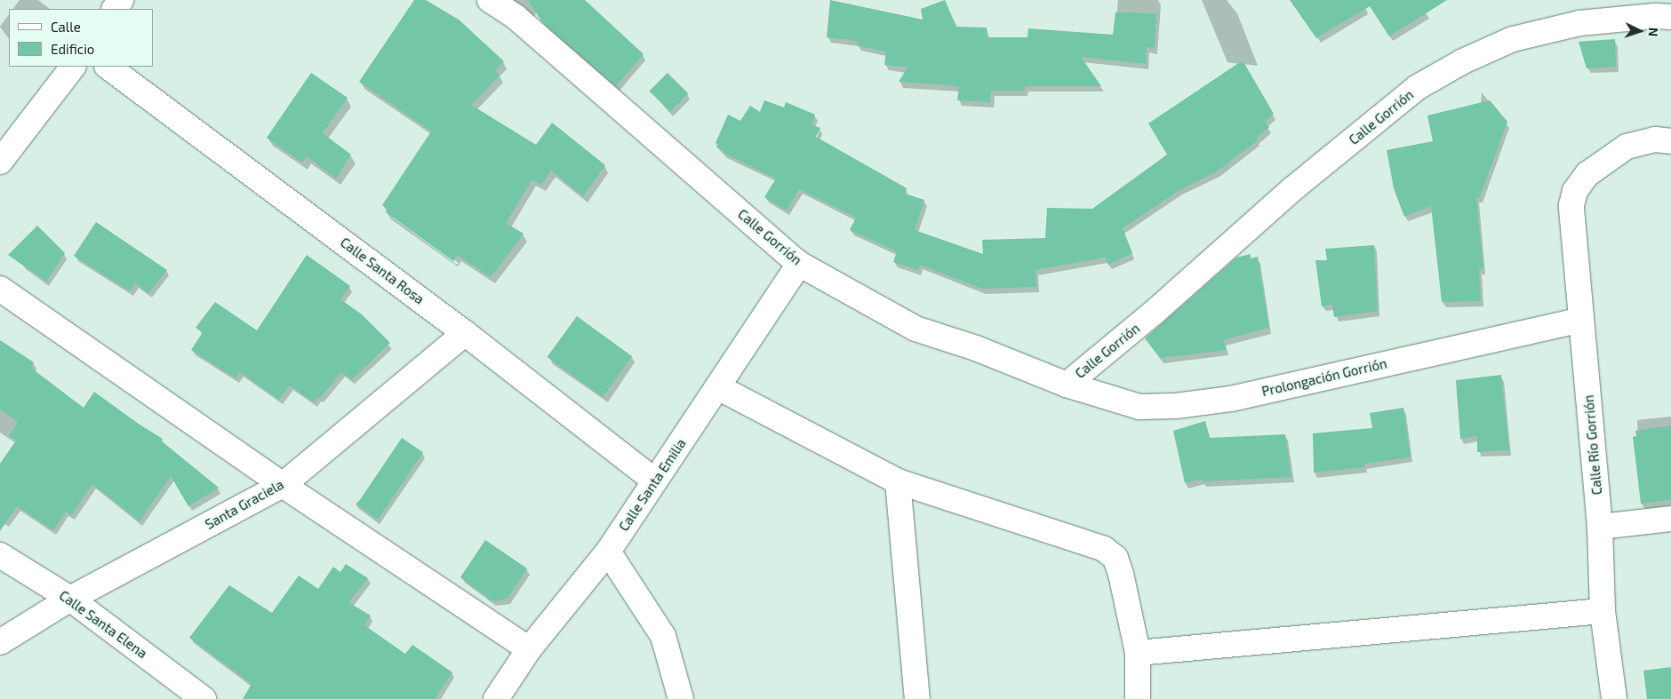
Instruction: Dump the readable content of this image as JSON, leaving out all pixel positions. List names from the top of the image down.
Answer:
{
  "streets": {
    "street": [
      "Calle Gorrión",
      "Calle Santa Rosa",
      "Prolongación Gorrión",
      "Calle Río Gorrión",
      "Calle Santa Emilia",
      "Santa Graciela",
      "Calle Santa Elena"
    ]
  },
  "crossings": [
    ["Calle Gorrión", "Prolongación Gorrión"],
    ["Calle Gorrión", "Calle Santa Emilia"],
    ["Calle Santa Rosa", "Calle Santa Emilia"],
    ["Calle Santa Rosa", "Santa Graciela"],
    ["Prolongación Gorrión", "Calle Río Gorrión"],
    ["Santa Graciela", "Calle Santa Elena"]
  ],
  "legend": ["Calle", "Edificio"],
  "north": "right"
}
